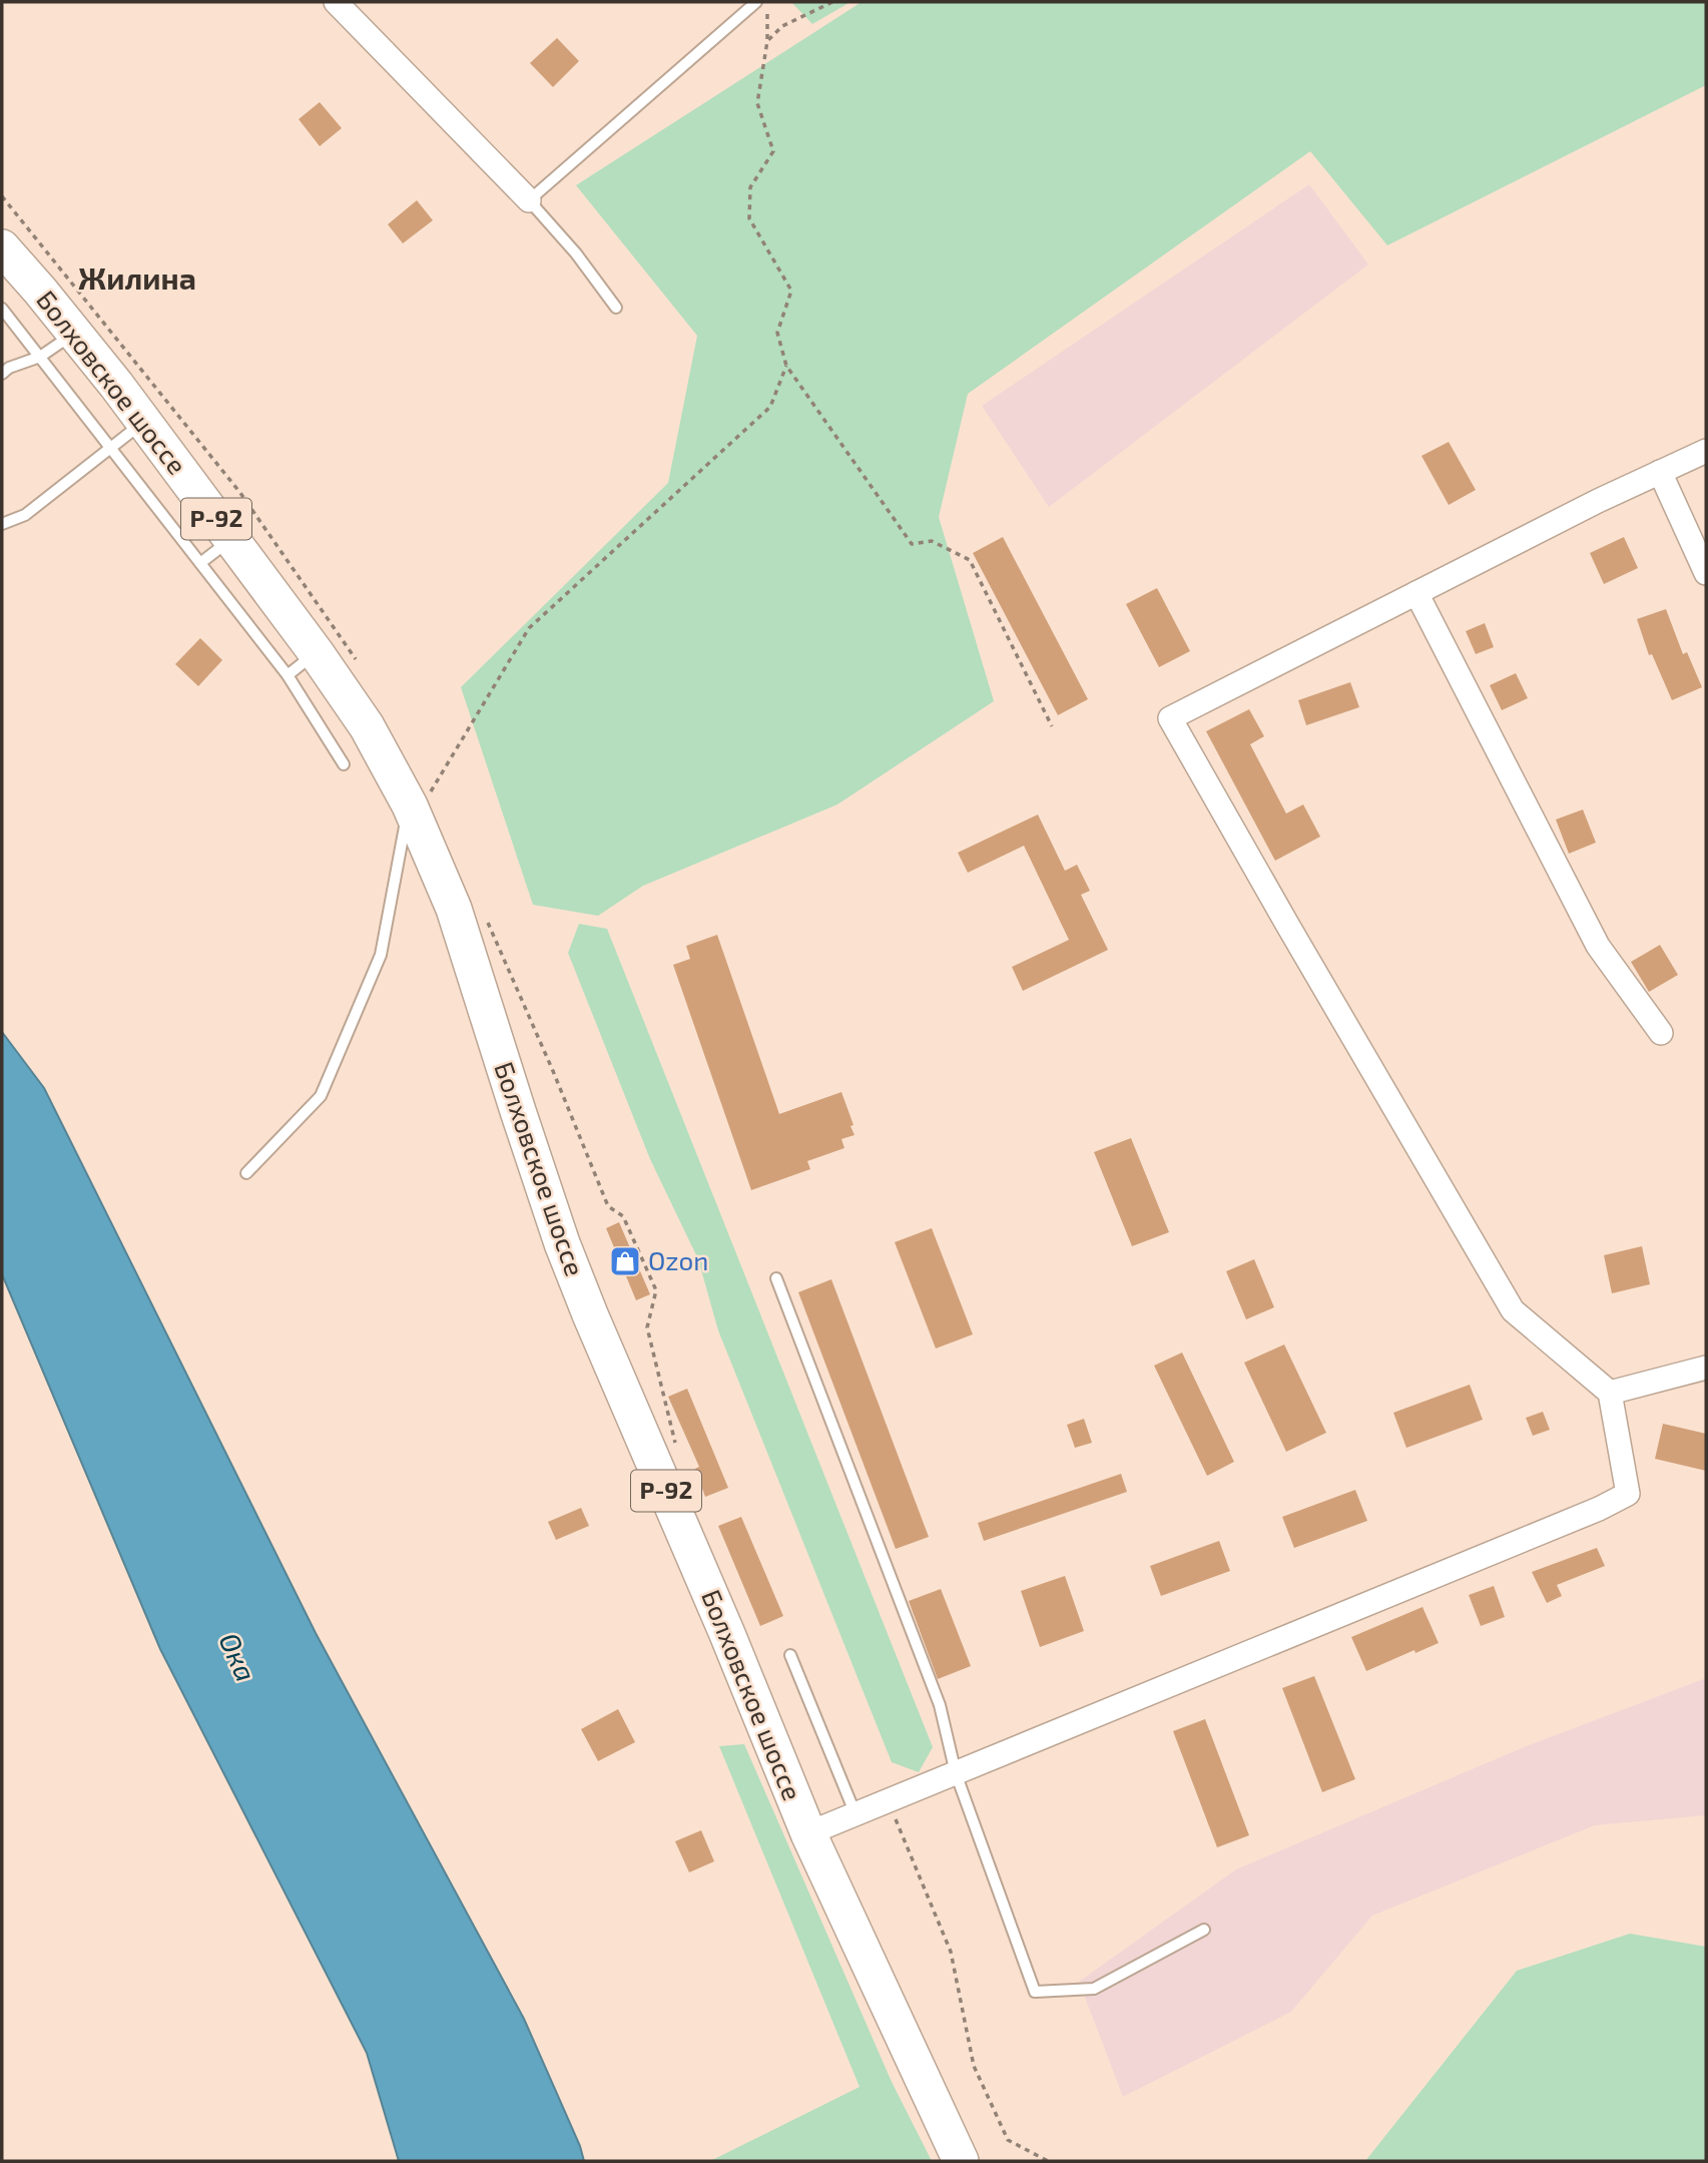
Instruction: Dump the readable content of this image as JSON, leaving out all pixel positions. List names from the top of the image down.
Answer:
{
  "streets": {
    "main road": ["Болховское шоссе", "Р-92"]
  },
  "districts": ["Жилина"],
  "water": ["Ока"],
  "places": {
    "shop": ["Ozon"]
  }
}
